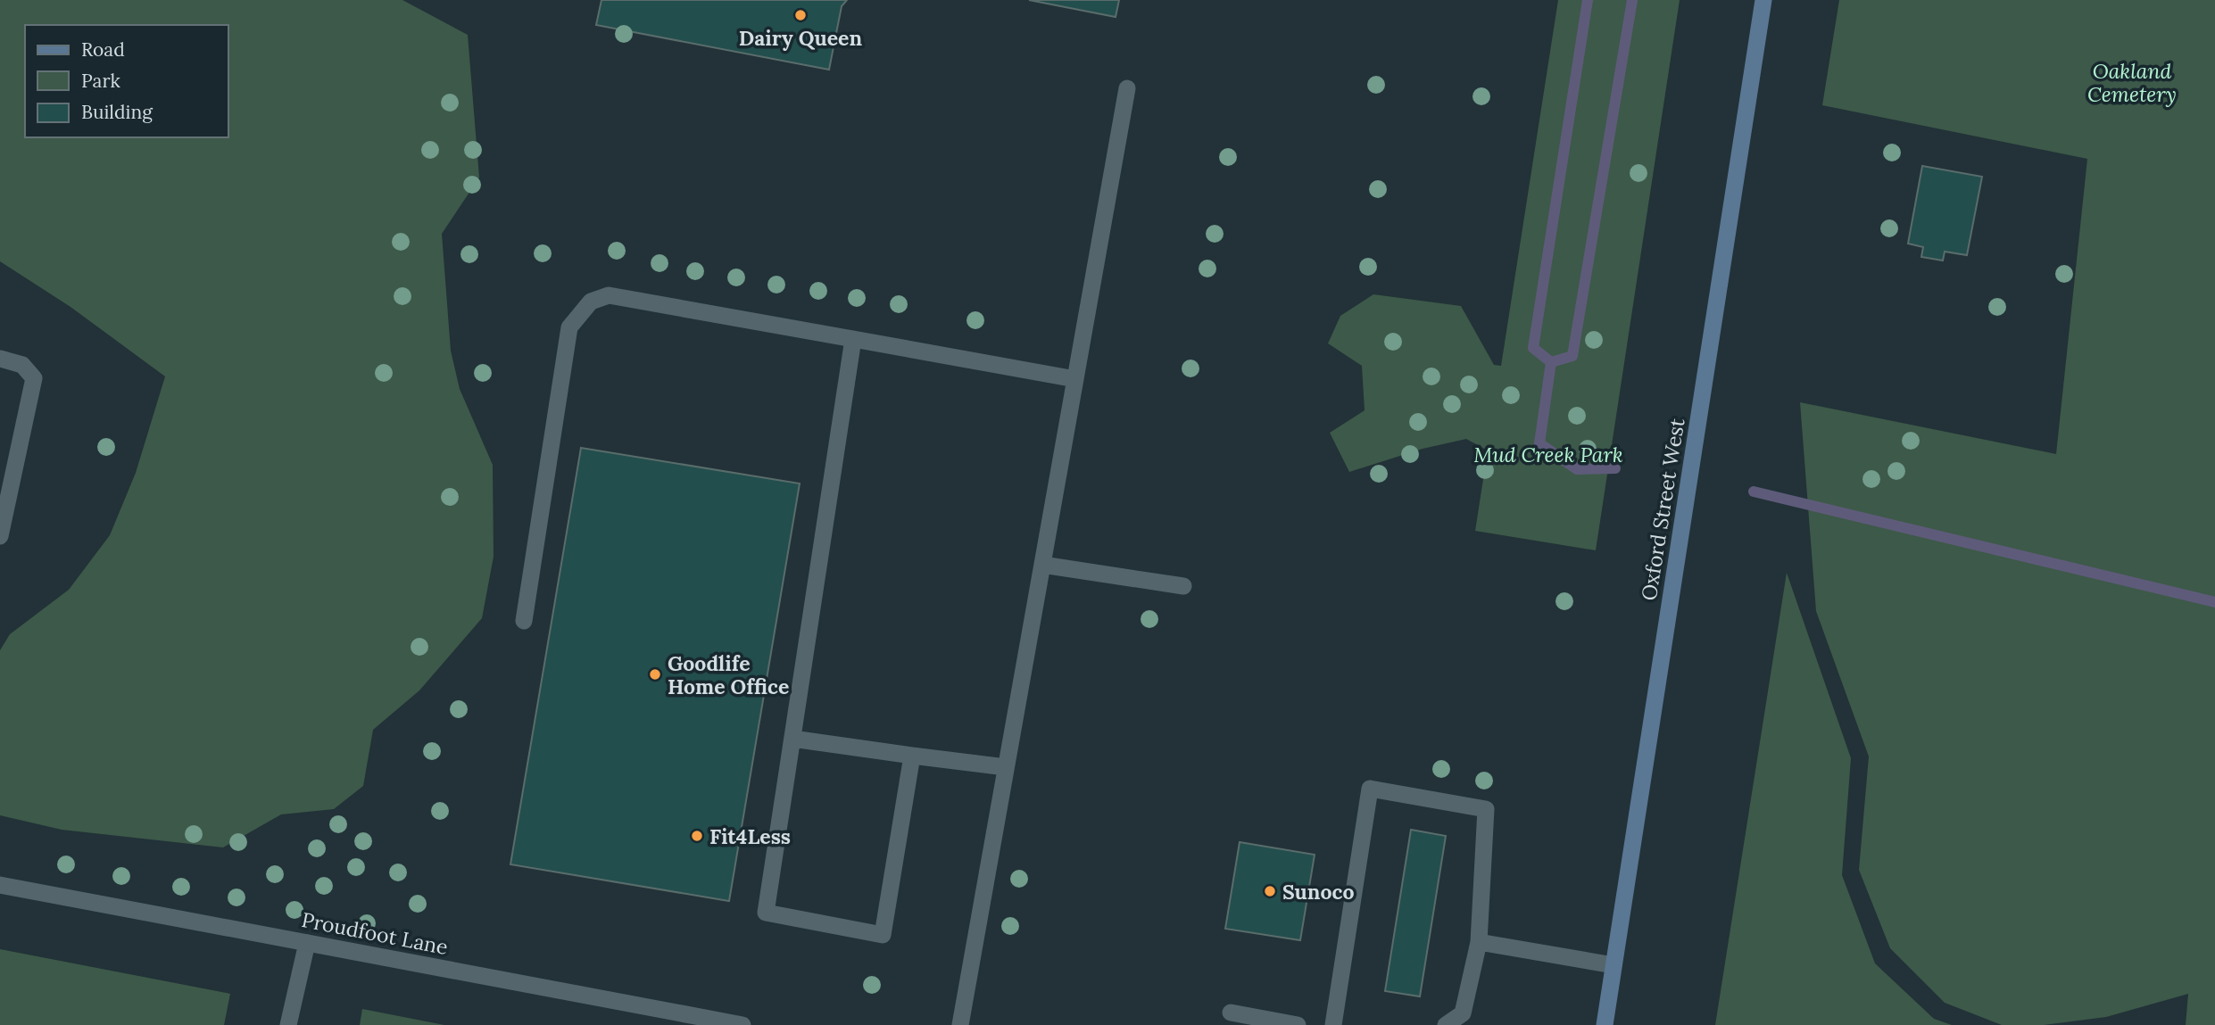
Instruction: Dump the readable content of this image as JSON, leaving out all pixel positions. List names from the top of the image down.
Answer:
{
  "streets": {
    "main road": ["Oxford Street West"],
    "street": ["Proudfoot Lane"]
  },
  "parks": ["Oakland Cemetery", "Mud Creek Park"],
  "places": [
    "Dairy Queen",
    "Goodlife Home Office",
    "Fit4Less",
    "Sunoco"
  ],
  "legend": ["Road", "Park", "Building"]
}
